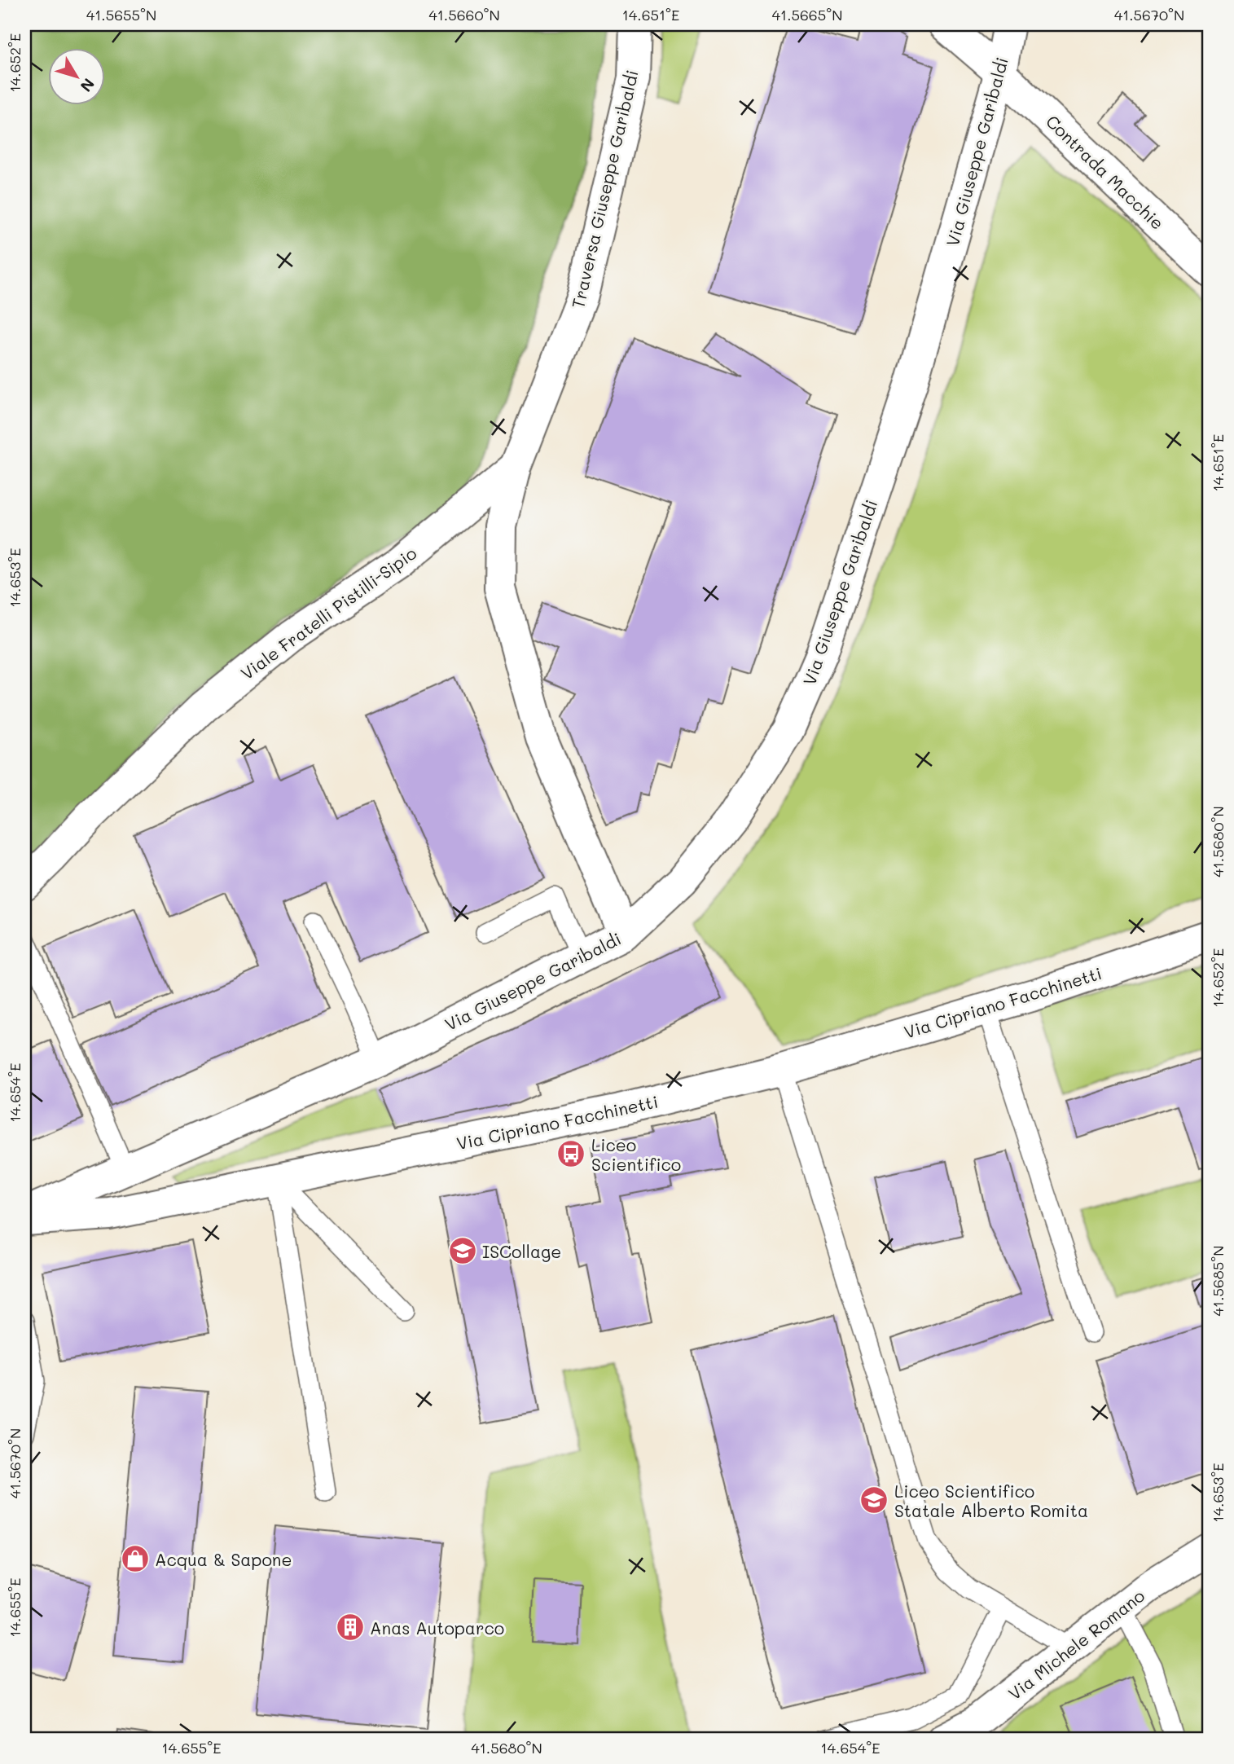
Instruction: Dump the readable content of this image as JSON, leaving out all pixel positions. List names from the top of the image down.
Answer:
{
  "streets": {
    "street": [
      "Via Giuseppe Garibaldi",
      "Contrada Macchie",
      "Traversa Giuseppe Garibaldi",
      "Viale Fratelli Pistilli-Sipio",
      "Via Cipriano Facchinetti",
      "Via Michele Romano"
    ]
  },
  "crossings": [
    ["Via Giuseppe Garibaldi", "Contrada Macchie"],
    ["Via Giuseppe Garibaldi", "Traversa Giuseppe Garibaldi"],
    ["Traversa Giuseppe Garibaldi", "Viale Fratelli Pistilli-Sipio"]
  ],
  "places": {
    "bus stop": ["Liceo Scientifico"],
    "school or university": ["ISCollage", "Liceo Scientifico Statale Alberto Romita"],
    "shop": ["Acqua & Sapone"],
    "building": ["Anas Autoparco"]
  },
  "north": "bottom right",
  "coordinates": [
    "41.5655°N",
    "41.5660°N",
    "14.651°E",
    "41.5665°N",
    "41.5670°N",
    "14.652°E",
    "14.653°E",
    "41.5680°N",
    "14.654°E",
    "41.5685°N",
    "14.655°E"
  ]
}
